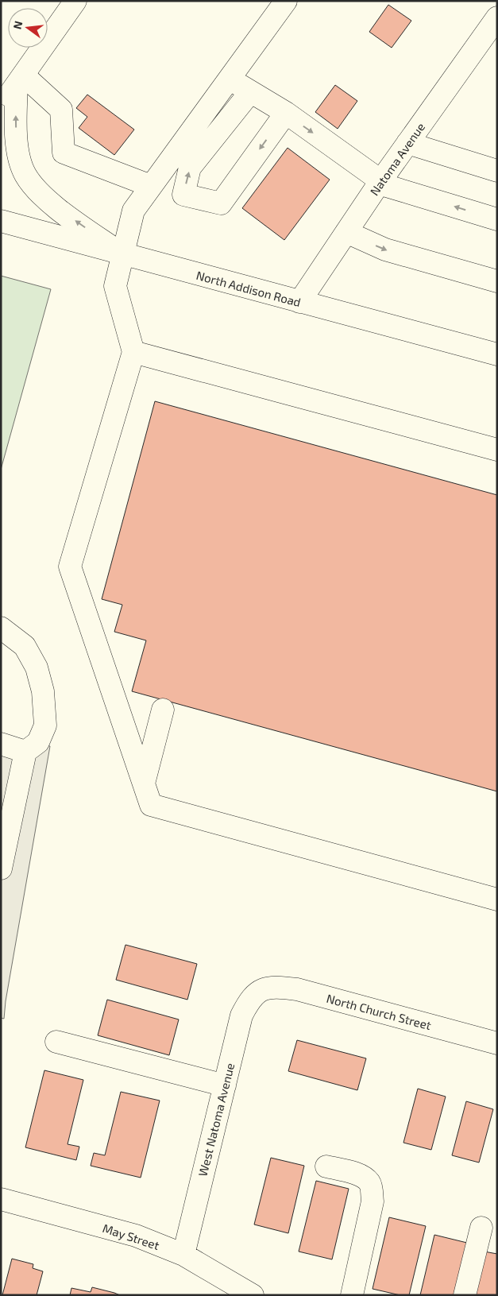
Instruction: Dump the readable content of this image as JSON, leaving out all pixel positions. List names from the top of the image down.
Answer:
{
  "streets": {
    "street": [
      "Natoma Avenue",
      "North Addison Road",
      "North Church Street",
      "West Natoma Avenue",
      "May Street"
    ]
  },
  "crossings": [
    ["Natoma Avenue", "North Addison Road"],
    ["North Church Street", "West Natoma Avenue"],
    ["West Natoma Avenue", "May Street"]
  ],
  "north": "left"
}
